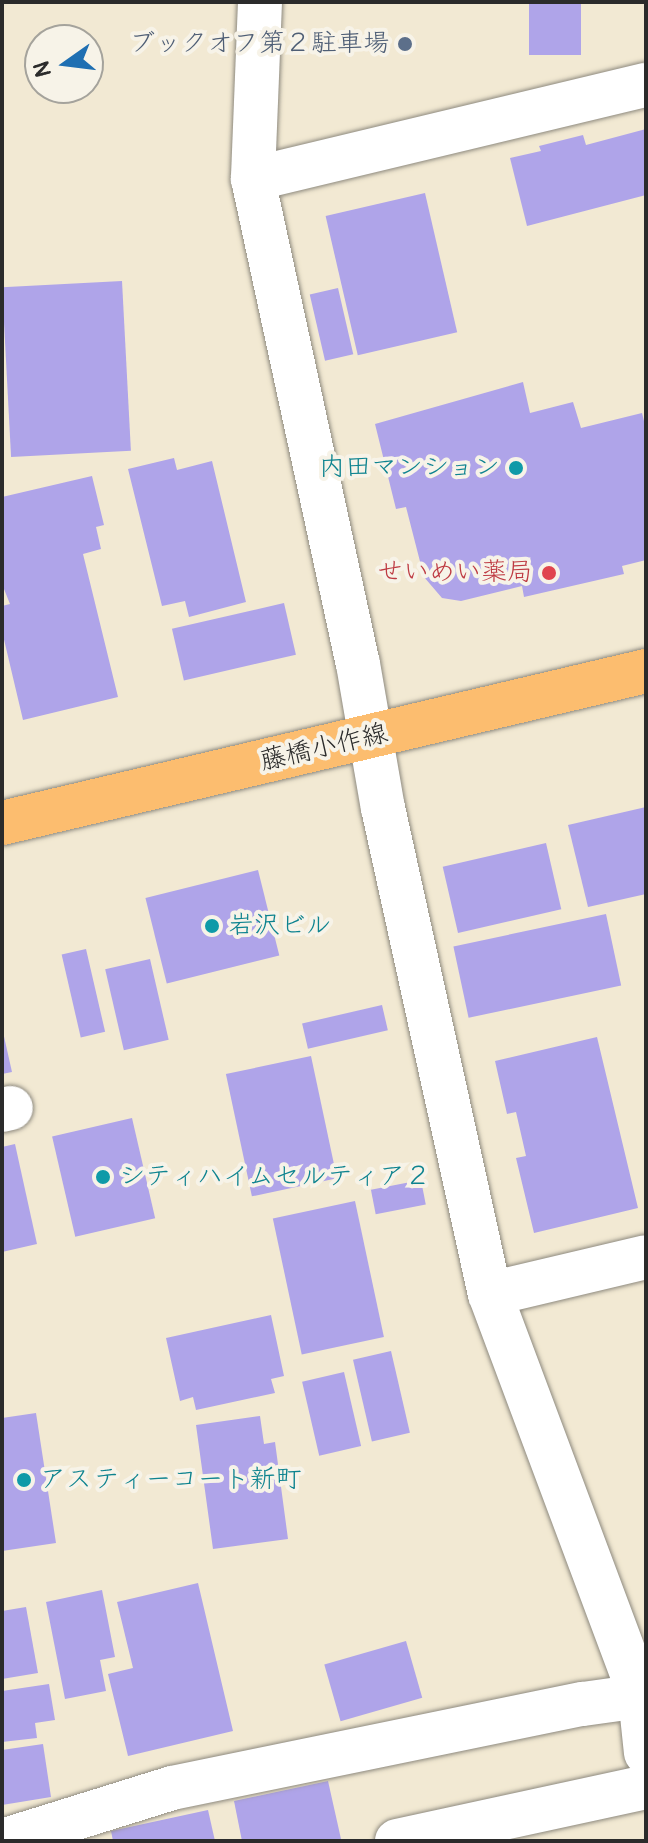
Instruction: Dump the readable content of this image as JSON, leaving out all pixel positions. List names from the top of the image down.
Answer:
{
  "streets": {
    "main road": ["藤橋小作線"]
  },
  "places": [
    "ブックオフ第２駐車場",
    "内田マンション",
    "せいめい薬局",
    "岩沢ビル",
    "シティハイムセルティア２",
    "アスティーコート新町"
  ],
  "north": "left"
}
